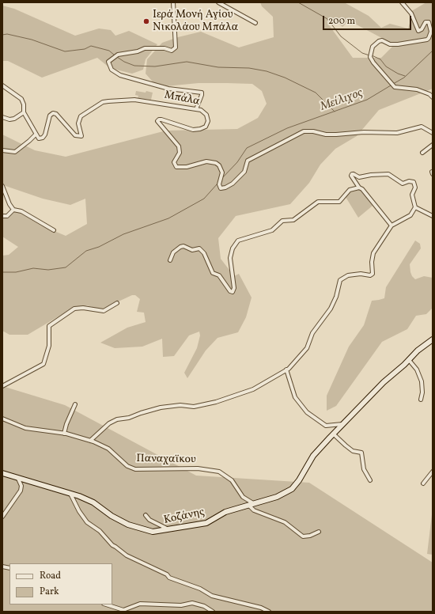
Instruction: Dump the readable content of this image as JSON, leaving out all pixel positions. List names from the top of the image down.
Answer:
{
  "streets": {
    "street": ["Μπάλα", "Παναχαϊκου", "Κοζάνης"]
  },
  "crossings": [
    ["Παναχαϊκου", "Κοζάνης"]
  ],
  "water": ["Μείλιχος"],
  "places": ["Ιερά Μονή Αγίου Νικολάου Μπάλα"],
  "legend": ["Road", "Park"],
  "scale_bar": "200 m"
}
